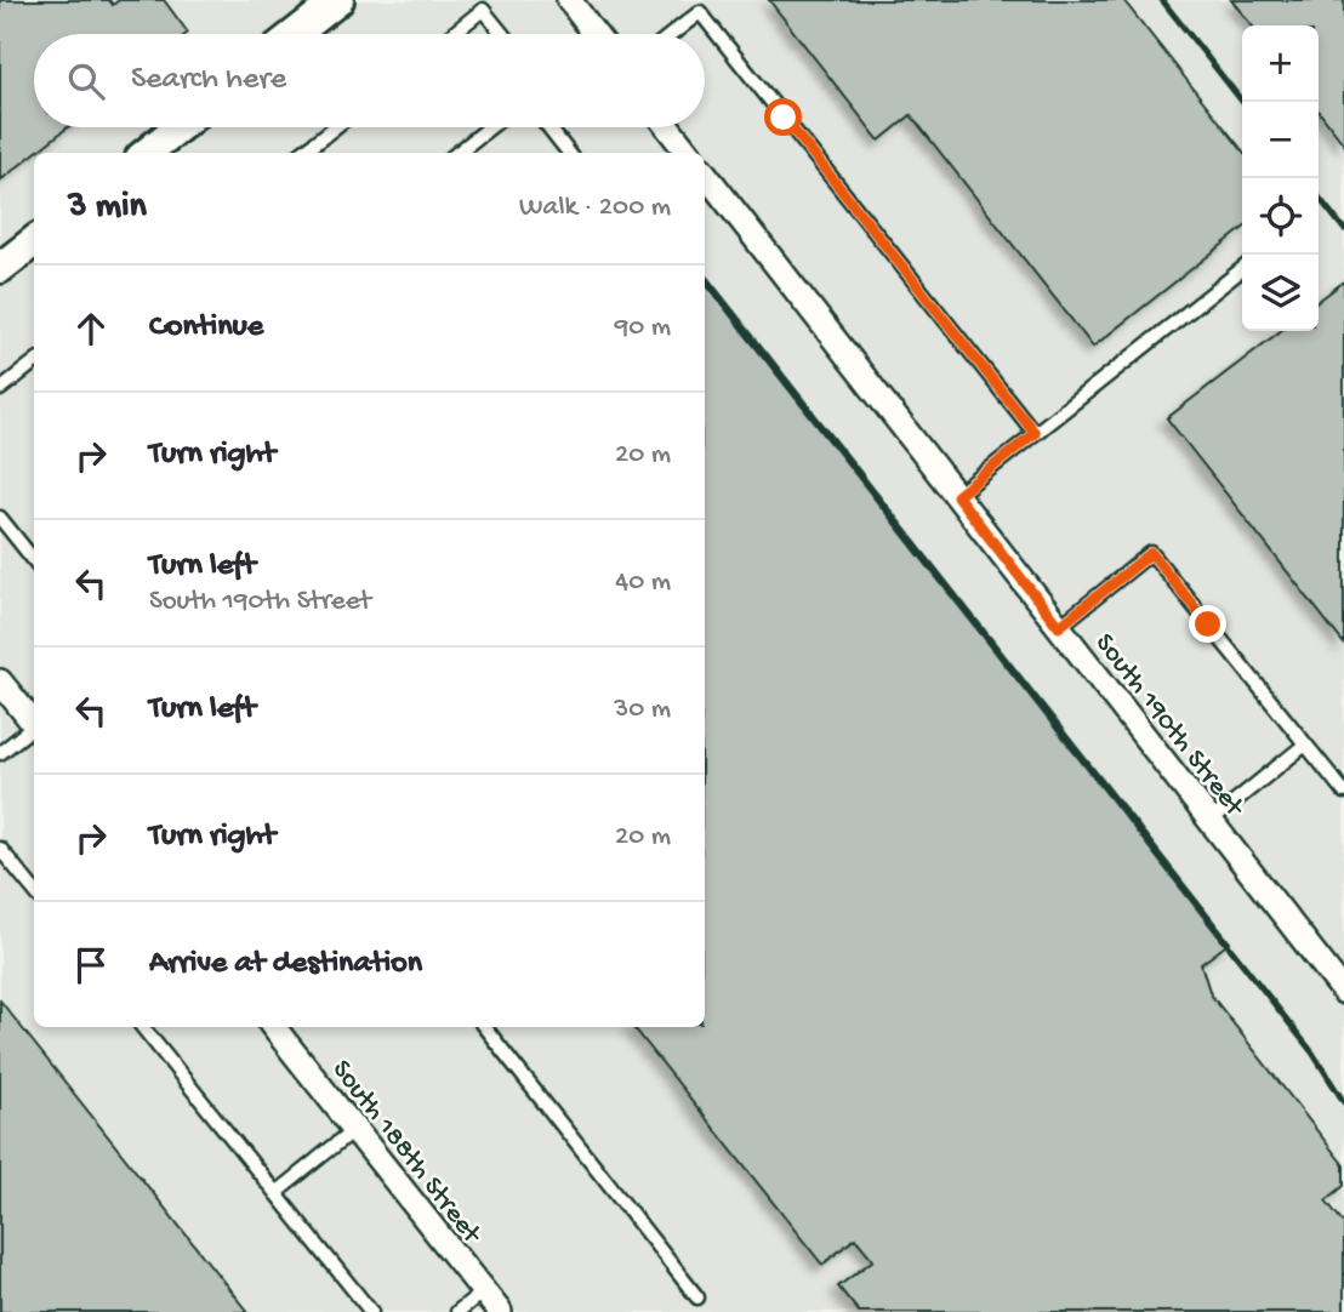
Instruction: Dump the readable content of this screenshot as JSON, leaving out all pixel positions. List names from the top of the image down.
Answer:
{
  "streets": {
    "street": ["South 190th Street", "South 188th Street"]
  },
  "page": {
    "map_buttons": ["+", "−"],
    "search": "Search here",
    "heading": ["3 min", "Walk · 200 m"],
    "list": [
      ["Continue", "90 m"],
      ["Turn right", "20 m"],
      ["Turn left", "South 190th Street", "40 m"],
      ["Turn left", "30 m"],
      ["Turn right", "20 m"],
      "Arrive at destination"
    ]
  }
}
